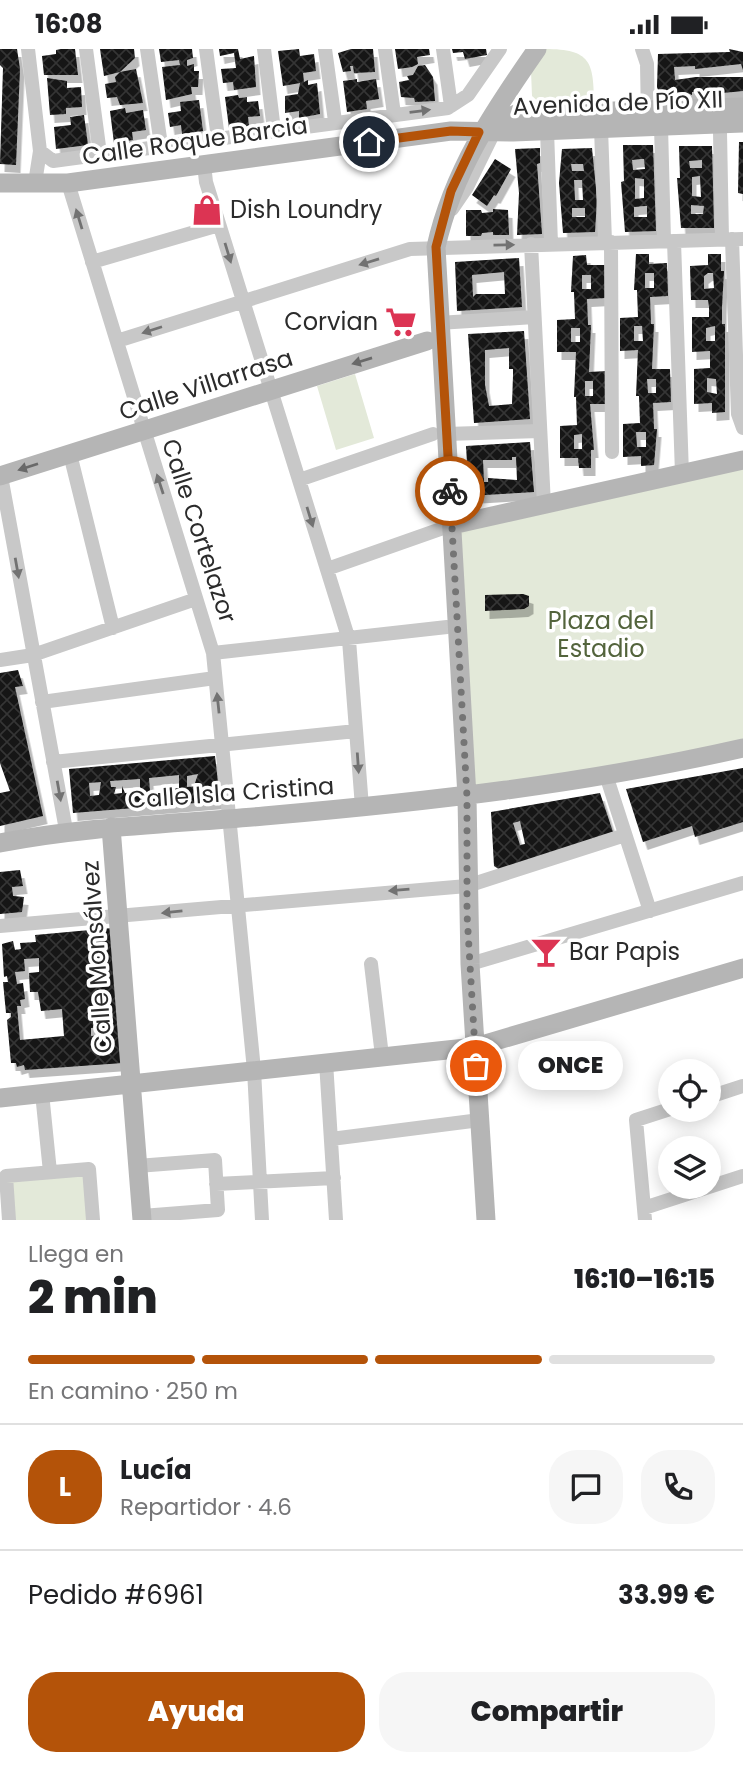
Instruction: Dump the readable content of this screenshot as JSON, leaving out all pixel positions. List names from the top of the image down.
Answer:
{
  "streets": {
    "street": [
      "Avenida de Pío XII",
      "Calle Roque Barcia",
      "Calle Villarrasa",
      "Calle Cortelazor",
      "Calle Isla Cristina",
      "Calle Monsálvez"
    ]
  },
  "crossings": [
    ["Avenida de Pío XII", "Calle Roque Barcia"],
    ["Calle Roque Barcia", "Calle Cortelazor"],
    ["Calle Villarrasa", "Calle Cortelazor"],
    ["Calle Cortelazor", "Calle Isla Cristina"],
    ["Calle Isla Cristina", "Calle Monsálvez"]
  ],
  "parks": ["Plaza del Estadio"],
  "places": {
    "shop": ["Dish Loundry"],
    "supermarket": ["Corvian"],
    "bar": ["Bar Papis"],
    "other": ["ONCE"]
  },
  "page": {
    "status": "16:08",
    "bubble": "ONCE",
    "heading": ["2 min", "Llega en", "16:10–16:15"],
    "panel": [
      "Lucía",
      "Repartidor · 4.6",
      "Pedido #6961",
      "33.99 €"
    ],
    "bar": "En camino · 250 m",
    "round": "L",
    "buttons": ["Ayuda", "Compartir"]
  }
}
